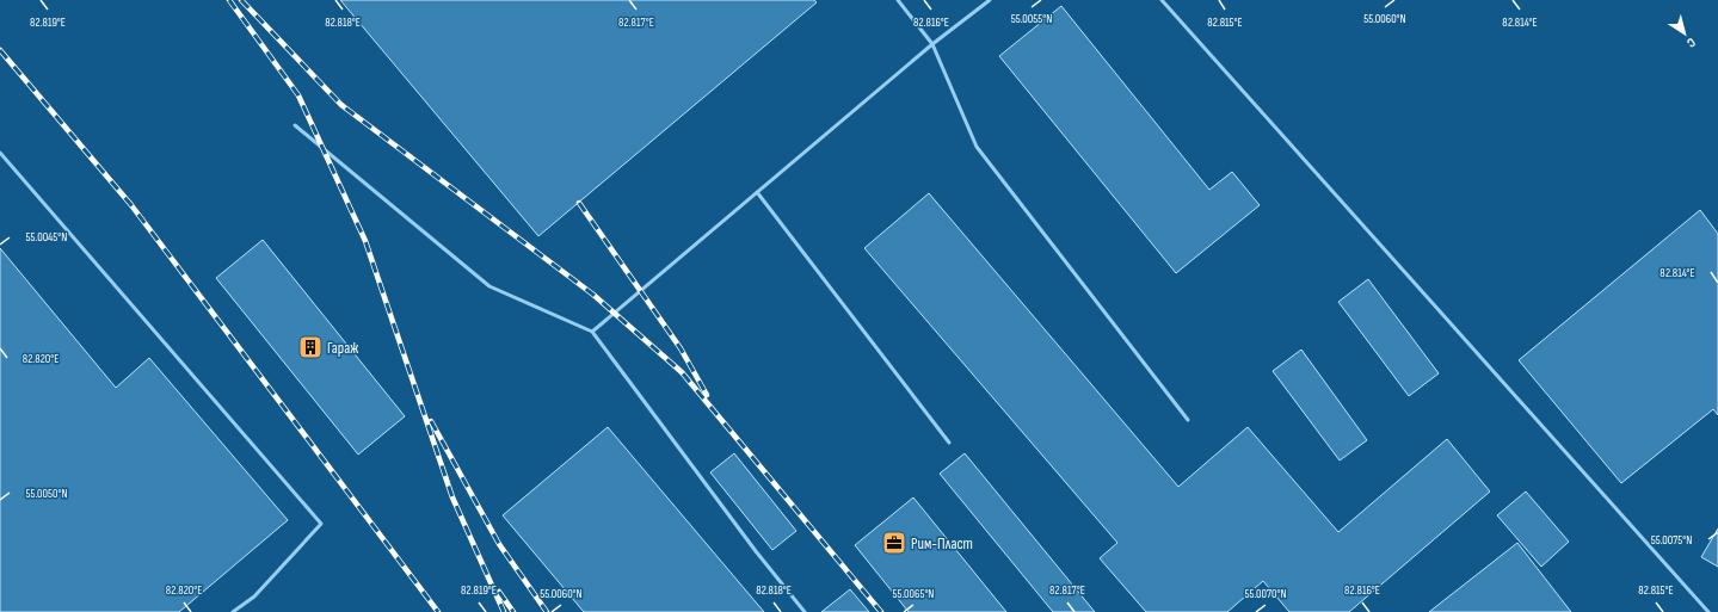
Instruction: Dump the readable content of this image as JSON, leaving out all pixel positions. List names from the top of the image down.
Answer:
{
  "places": {
    "building": ["Гараж"],
    "office": ["Рим-Пласт"]
  },
  "north": "bottom right",
  "coordinates": [
    "55.0055°N",
    "55.0060°N",
    "82.819°E",
    "82.818°E",
    "82.817°E",
    "82.816°E",
    "82.815°E",
    "82.814°E",
    "55.0045°N",
    "82.820°E",
    "55.0050°N",
    "55.0075°N",
    "55.0065°N",
    "55.0070°N"
  ]
}
